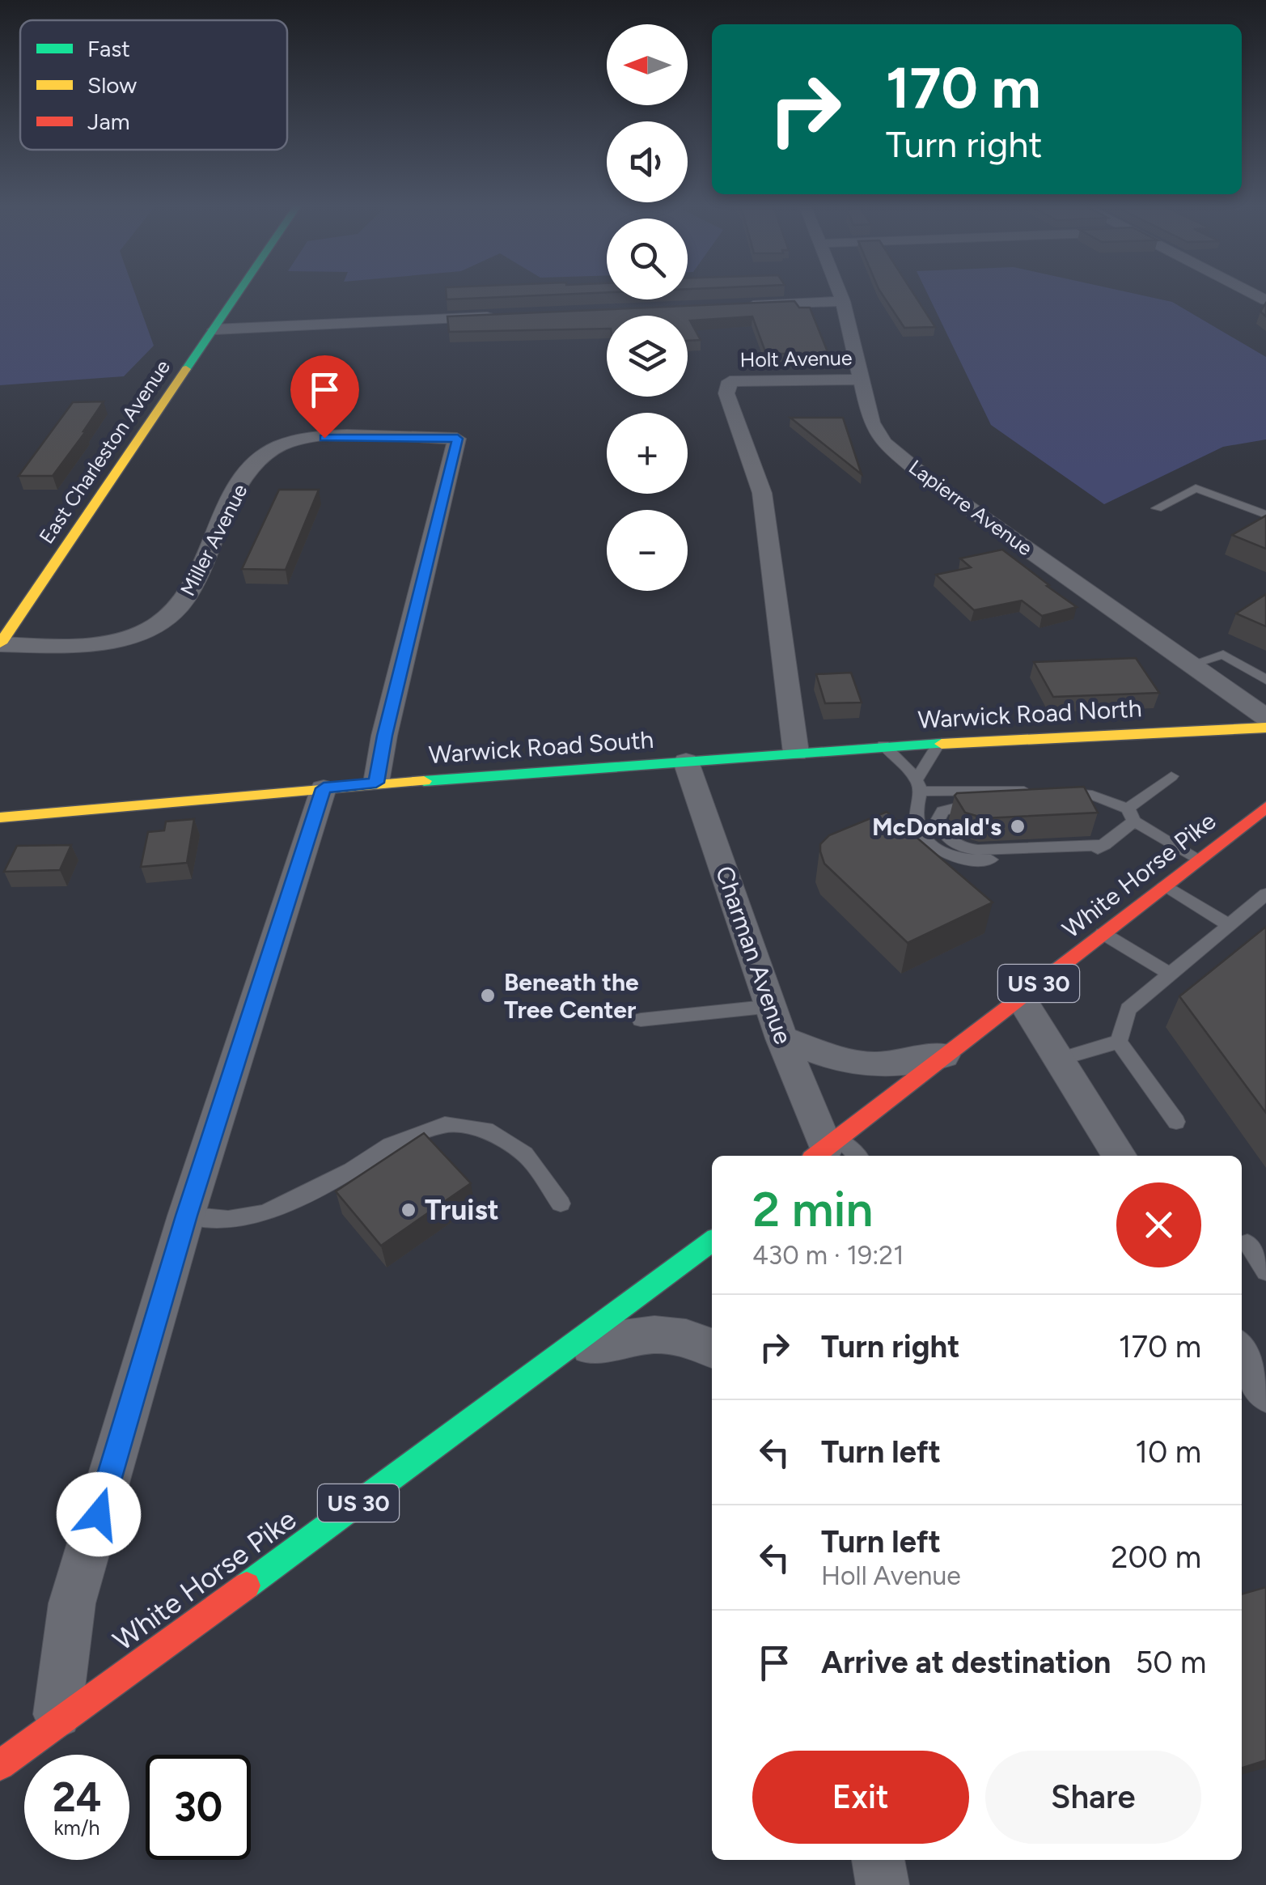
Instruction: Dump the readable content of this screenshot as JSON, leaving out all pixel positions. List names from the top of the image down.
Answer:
{
  "streets": {
    "main road": [
      "East Charleston Avenue",
      "Warwick Road North",
      "Warwick Road South",
      "White Horse Pike",
      "US 30"
    ],
    "street": [
      "Holt Avenue",
      "Lapierre Avenue",
      "Miller Avenue",
      "Charman Avenue"
    ]
  },
  "crossings": [
    ["Holt Avenue", "Lapierre Avenue"],
    ["Holt Avenue", "Warwick Road North"],
    ["Holt Avenue", "Warwick Road South"],
    ["East Charleston Avenue", "Miller Avenue"],
    ["Miller Avenue", "Warwick Road South"],
    ["Warwick Road North", "Warwick Road South"],
    ["Warwick Road South", "Charman Avenue"],
    ["White Horse Pike", "Charman Avenue"]
  ],
  "places": ["McDonald's", "Beneath the Tree Center", "Truist"],
  "legend": ["Fast", "Slow", "Jam"],
  "north": "left",
  "page": {
    "map_buttons": ["+", "−"],
    "turn": ["170 m", "Turn right"],
    "heading": ["2 min", "430 m · 19:21"],
    "list": [
      {
        "name": "Turn right",
        "value": "170 m"
      },
      {
        "name": "Turn left",
        "value": "10 m"
      },
      {
        "name": "Turn left",
        "note": "Holl Avenue",
        "value": "200 m"
      },
      {
        "name": "Arrive at destination",
        "value": "50 m"
      }
    ],
    "buttons": ["Exit", "Share"],
    "speed": "24 km/h",
    "limit": "30"
  }
}
